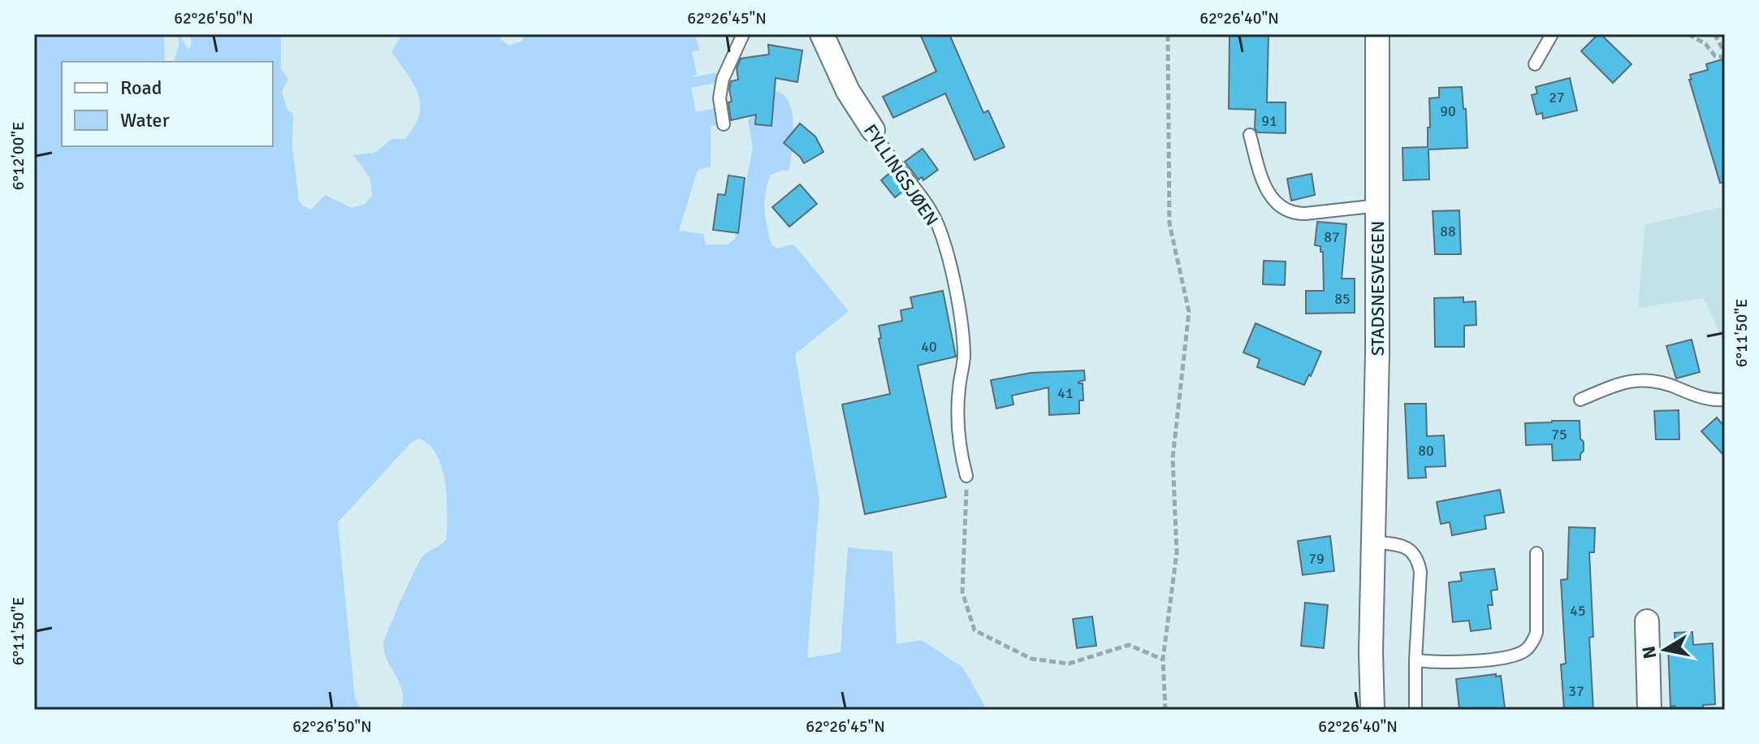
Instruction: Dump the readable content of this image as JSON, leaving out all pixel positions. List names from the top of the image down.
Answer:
{
  "streets": {
    "street": ["FYLLINGSJØEN", "STADSNESVEGEN"]
  },
  "house_numbers": [
    "27",
    "90",
    "91",
    "88",
    "87",
    "85",
    "40",
    "41",
    "75",
    "80",
    "79",
    "45",
    "37"
  ],
  "legend": ["Road", "Water"],
  "north": "left",
  "coordinates": [
    "62°26'50\"N",
    "62°26'45\"N",
    "62°26'40\"N",
    "6°12'00\"E",
    "6°11'50\"E"
  ]
}
